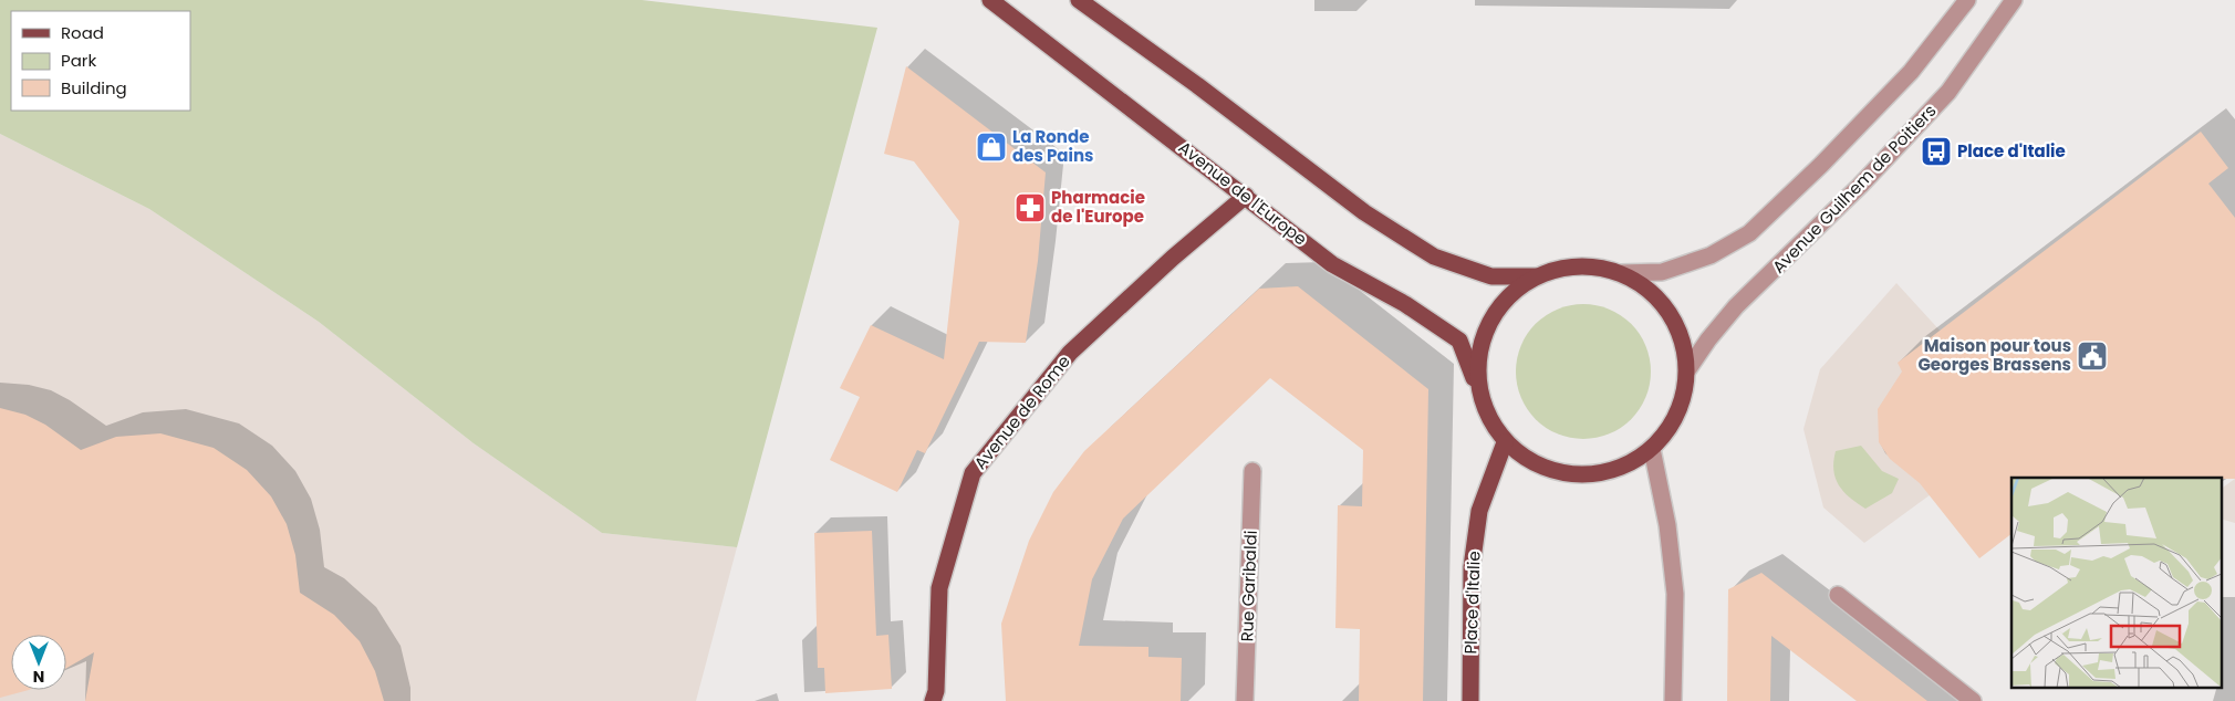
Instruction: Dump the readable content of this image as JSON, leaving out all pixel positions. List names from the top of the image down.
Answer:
{
  "streets": {
    "main road": ["Avenue de l'Europe", "Avenue de Rome", "Place d'Italie"],
    "street": ["Avenue Guilhem de Poitiers", "Rue Garibaldi"]
  },
  "crossings": [
    ["Avenue de l'Europe", "Avenue de Rome"]
  ],
  "places": {
    "shop": ["La Ronde des Pains"],
    "bus stop": ["Place d'Italie"],
    "pharmacy": ["Pharmacie de l'Europe"],
    "public building": ["Maison pour tous Georges Brassens"]
  },
  "legend": ["Road", "Park", "Building"],
  "north": "bottom"
}
